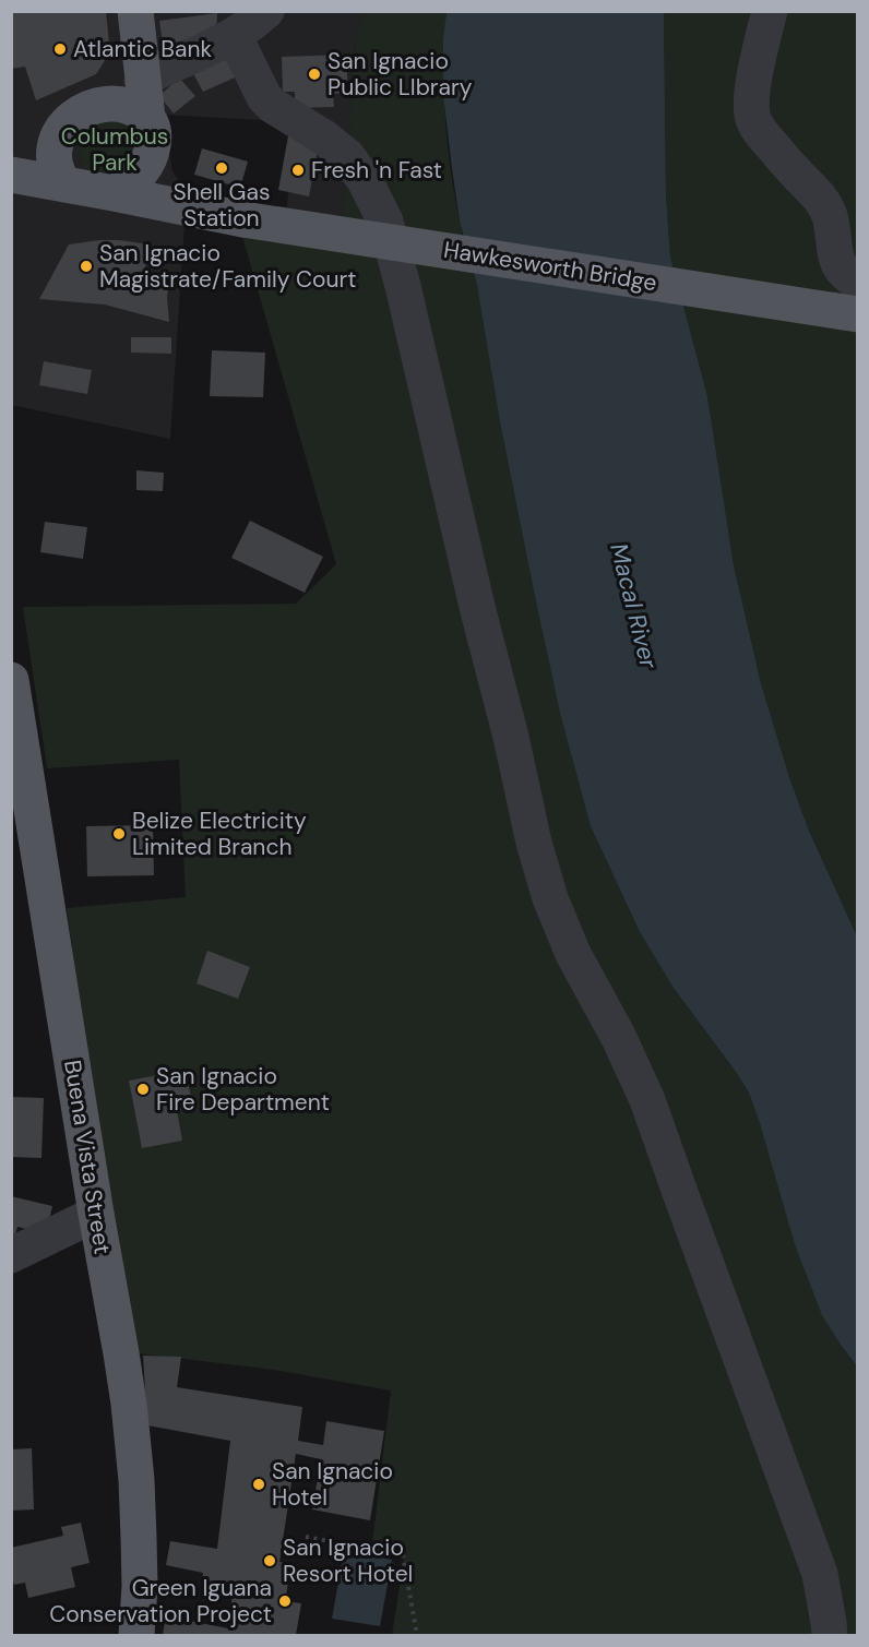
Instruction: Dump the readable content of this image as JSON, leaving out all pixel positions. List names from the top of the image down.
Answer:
{
  "streets": {
    "main road": ["Hawkesworth Bridge", "Buena Vista Street"]
  },
  "water": ["Macal River"],
  "parks": ["Columbus Park"],
  "places": [
    "Atlantic Bank",
    "San Ignacio Public LIbrary",
    "Shell Gas Station",
    "Fresh 'n Fast",
    "San Ignacio Magistrate/Family Court",
    "Belize Electricity Limited Branch",
    "San Ignacio Fire Department",
    "San Ignacio Hotel",
    "San Ignacio Resort Hotel",
    "Green Iguana Conservation Project"
  ]
}
